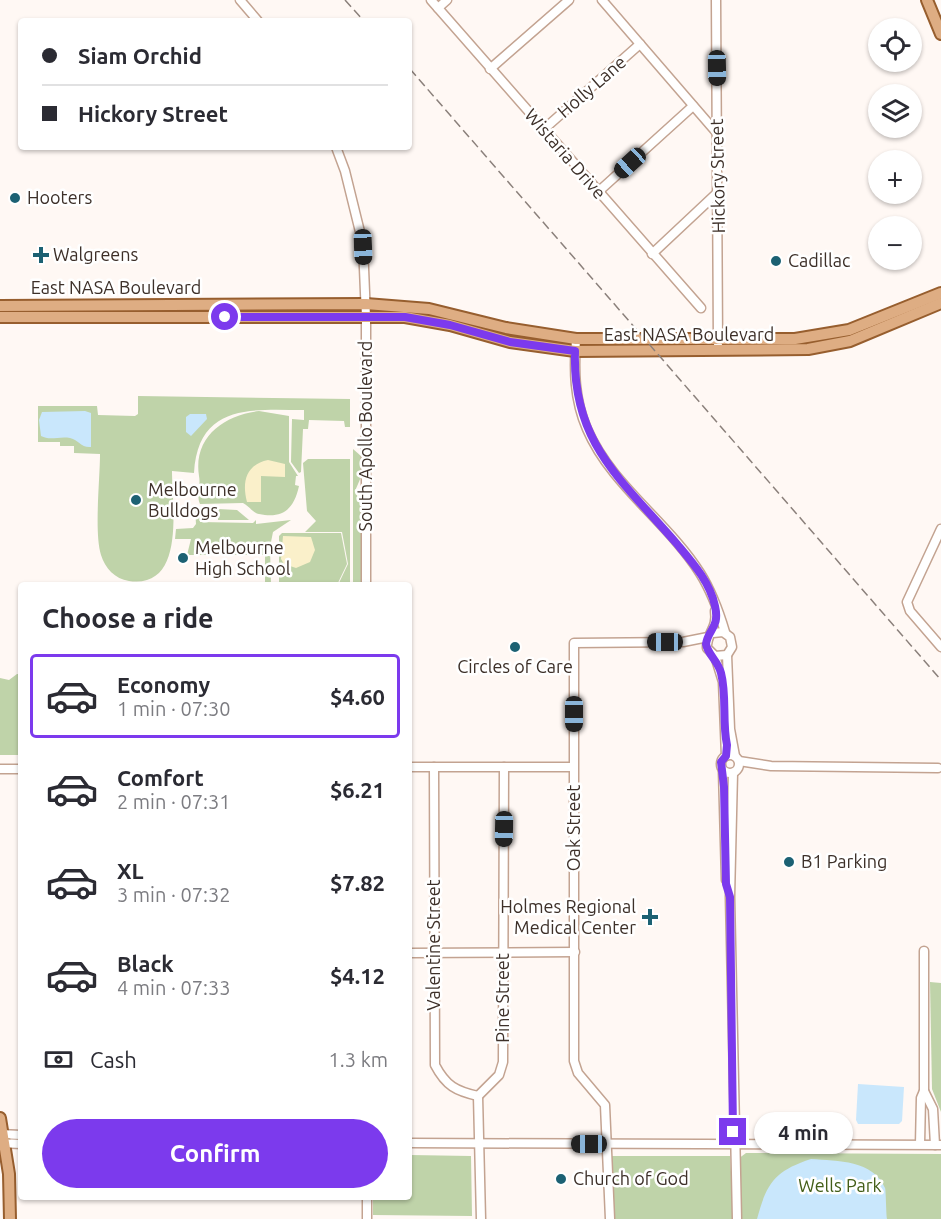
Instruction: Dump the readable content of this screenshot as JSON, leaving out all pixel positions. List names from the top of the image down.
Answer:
{
  "streets": {
    "main road": ["East NASA Boulevard"],
    "street": [
      "Holly Lane",
      "Wistaria Drive",
      "Hickory Street",
      "South Apollo Boulevard",
      "Oak Street",
      "Valentine Street",
      "Pine Street"
    ]
  },
  "crossings": [
    ["Holly Lane", "Wistaria Drive"],
    ["Hickory Street", "East NASA Boulevard"],
    ["East NASA Boulevard", "South Apollo Boulevard"],
    ["Valentine Street", "Pine Street"]
  ],
  "parks": ["Wells Park"],
  "places": {
    "other": [
      "Hooters",
      "Cadillac",
      "Melbourne Bulldogs",
      "Melbourne High School",
      "Circles of Care",
      "B1 Parking",
      "Church of God"
    ],
    "health": ["Walgreens", "Holmes Regional Medical Center"]
  },
  "page": {
    "map_buttons": ["+", "−"],
    "banner": ["Siam Orchid", "Hickory Street"],
    "heading": "Choose a ride",
    "list": [
      {
        "name": "Economy",
        "note": "1 min · 07:30",
        "value": "$4.60"
      },
      {
        "name": "Comfort",
        "note": "2 min · 07:31",
        "value": "$6.21"
      },
      {
        "name": "XL",
        "note": "3 min · 07:32",
        "value": "$7.82"
      },
      {
        "name": "Black",
        "note": "4 min · 07:33",
        "value": "$4.12"
      }
    ],
    "pay": ["Cash", "1.3 km"],
    "buttons": "Confirm",
    "bubble": "4 min"
  }
}
